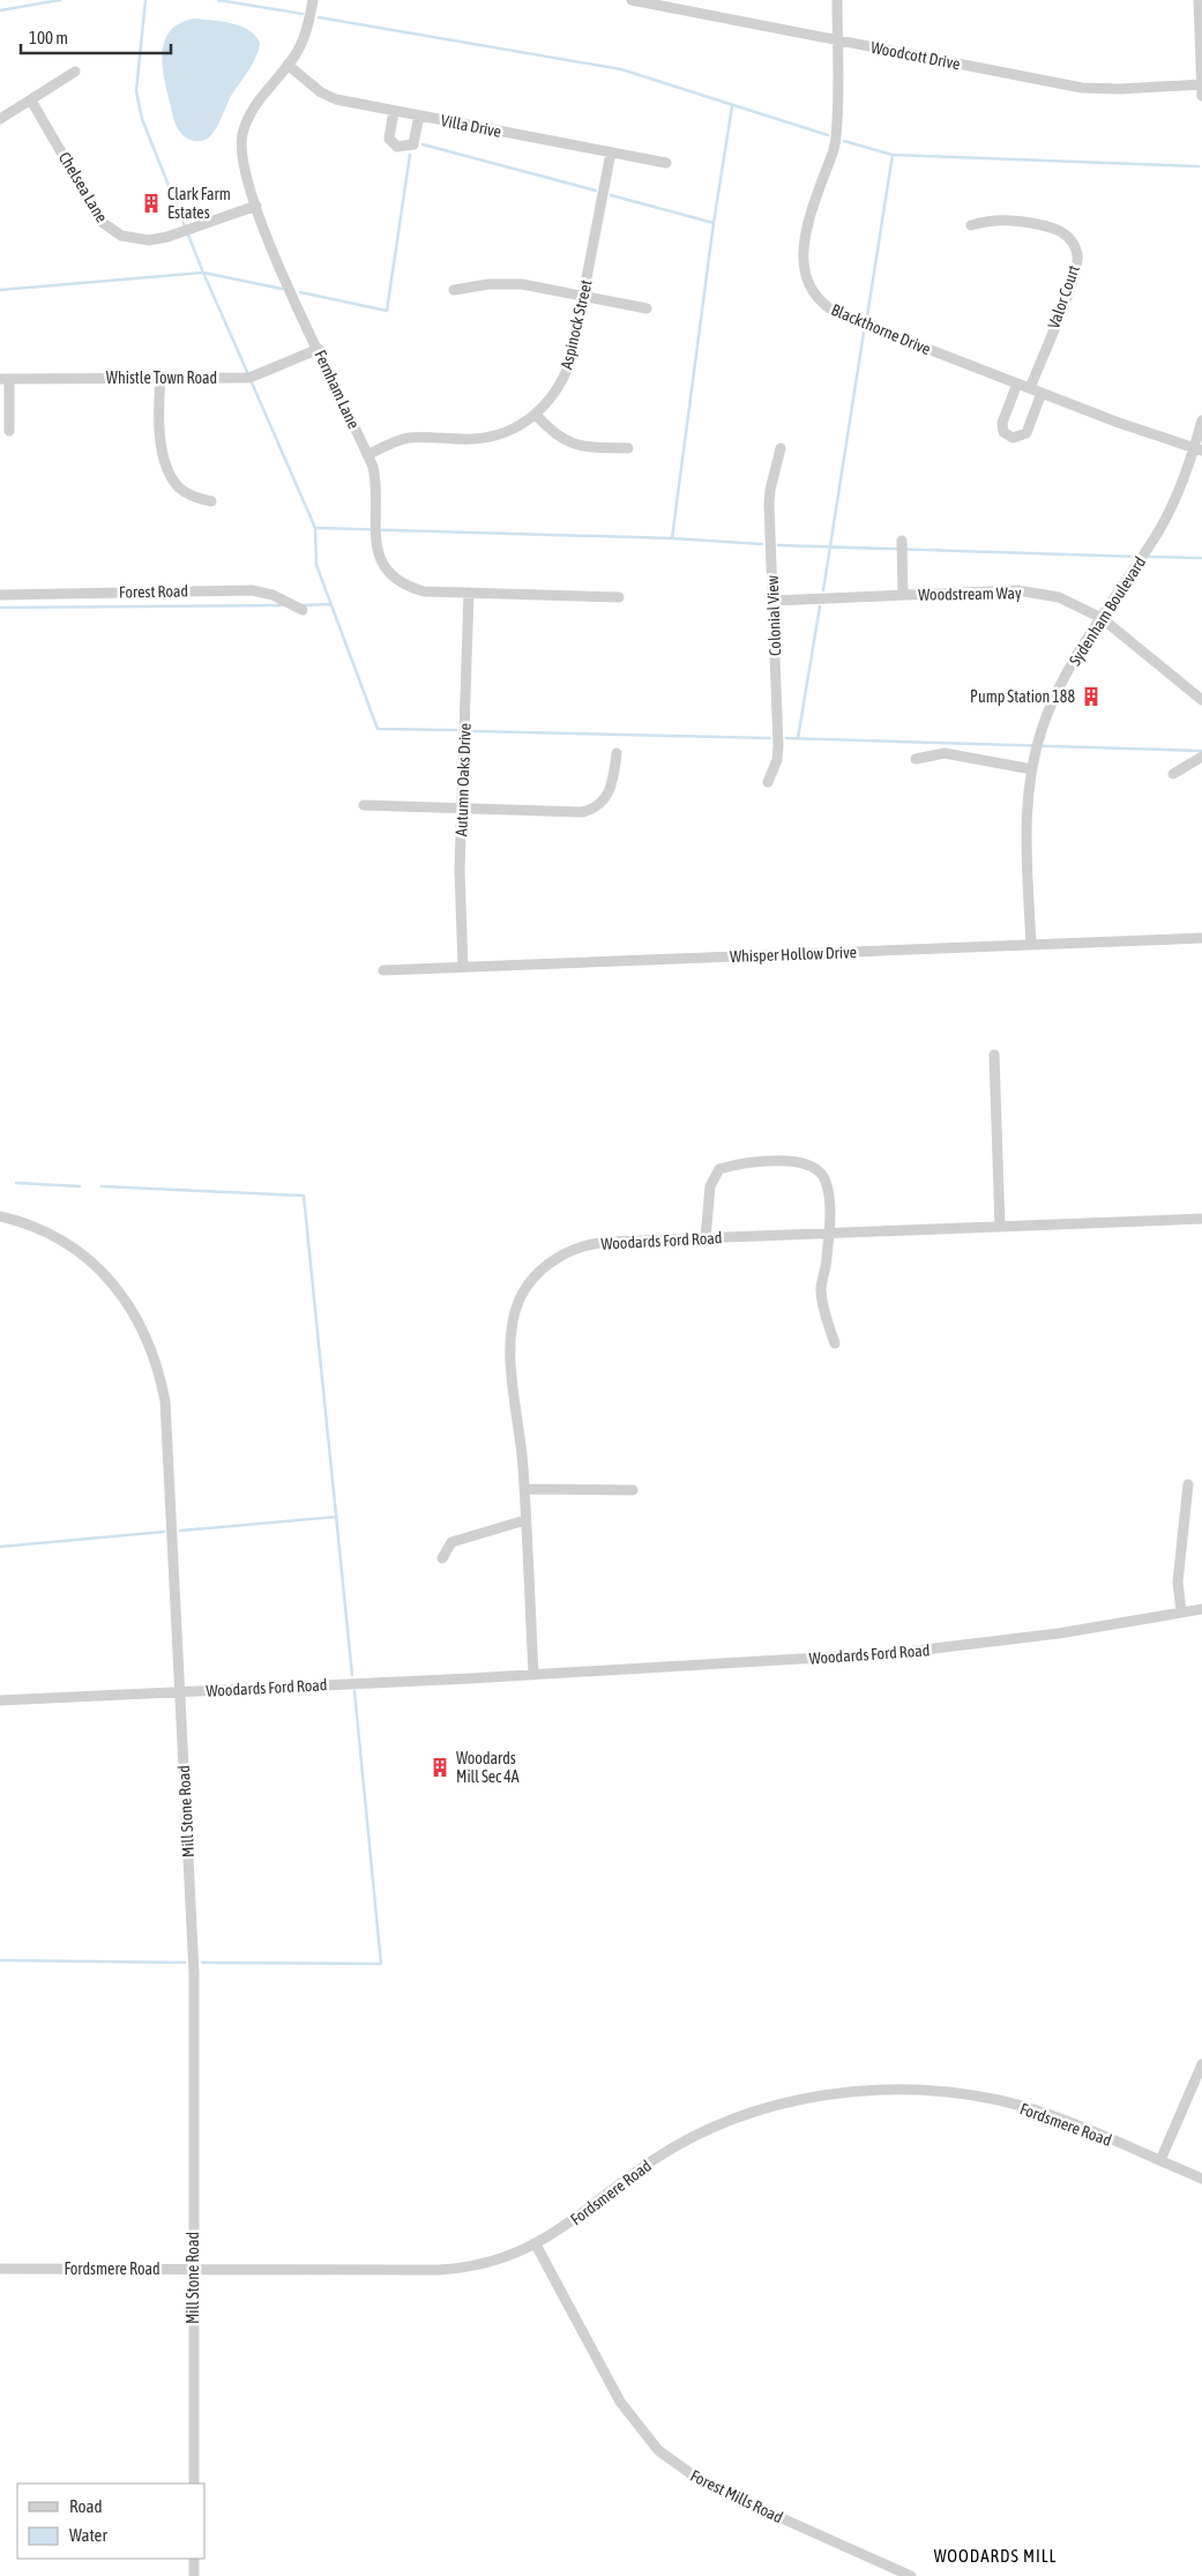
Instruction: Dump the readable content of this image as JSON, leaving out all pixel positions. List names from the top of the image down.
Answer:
{
  "streets": {
    "street": [
      "Woodcott Drive",
      "Villa Drive",
      "Chelsea Lane",
      "Valor Court",
      "Aspinock Street",
      "Blackthorne Drive",
      "Whistle Town Road",
      "Fernham Lane",
      "Forest Road",
      "Woodstream Way",
      "Sydenham Boulevard",
      "Colonial View",
      "Autumn Oaks Drive",
      "Whisper Hollow Drive",
      "Woodards Ford Road",
      "Mill Stone Road",
      "Fordsmere Road",
      "Forest Mills Road"
    ]
  },
  "crossings": [
    ["Woodcott Drive", "Blackthorne Drive"],
    ["Villa Drive", "Aspinock Street"],
    ["Villa Drive", "Fernham Lane"],
    ["Chelsea Lane", "Fernham Lane"],
    ["Valor Court", "Blackthorne Drive"],
    ["Aspinock Street", "Fernham Lane"],
    ["Blackthorne Drive", "Sydenham Boulevard"],
    ["Whistle Town Road", "Fernham Lane"],
    ["Fernham Lane", "Autumn Oaks Drive"],
    ["Woodstream Way", "Sydenham Boulevard"],
    ["Woodstream Way", "Colonial View"],
    ["Sydenham Boulevard", "Whisper Hollow Drive"],
    ["Autumn Oaks Drive", "Whisper Hollow Drive"],
    ["Woodards Ford Road", "Mill Stone Road"],
    ["Mill Stone Road", "Fordsmere Road"],
    ["Fordsmere Road", "Forest Mills Road"]
  ],
  "districts": ["WOODARDS MILL"],
  "places": {
    "building": ["Clark Farm Estates", "Pump Station 188", "Woodards Mill Sec 4A"]
  },
  "legend": ["Road", "Water"],
  "scale_bar": "100 m"
}
